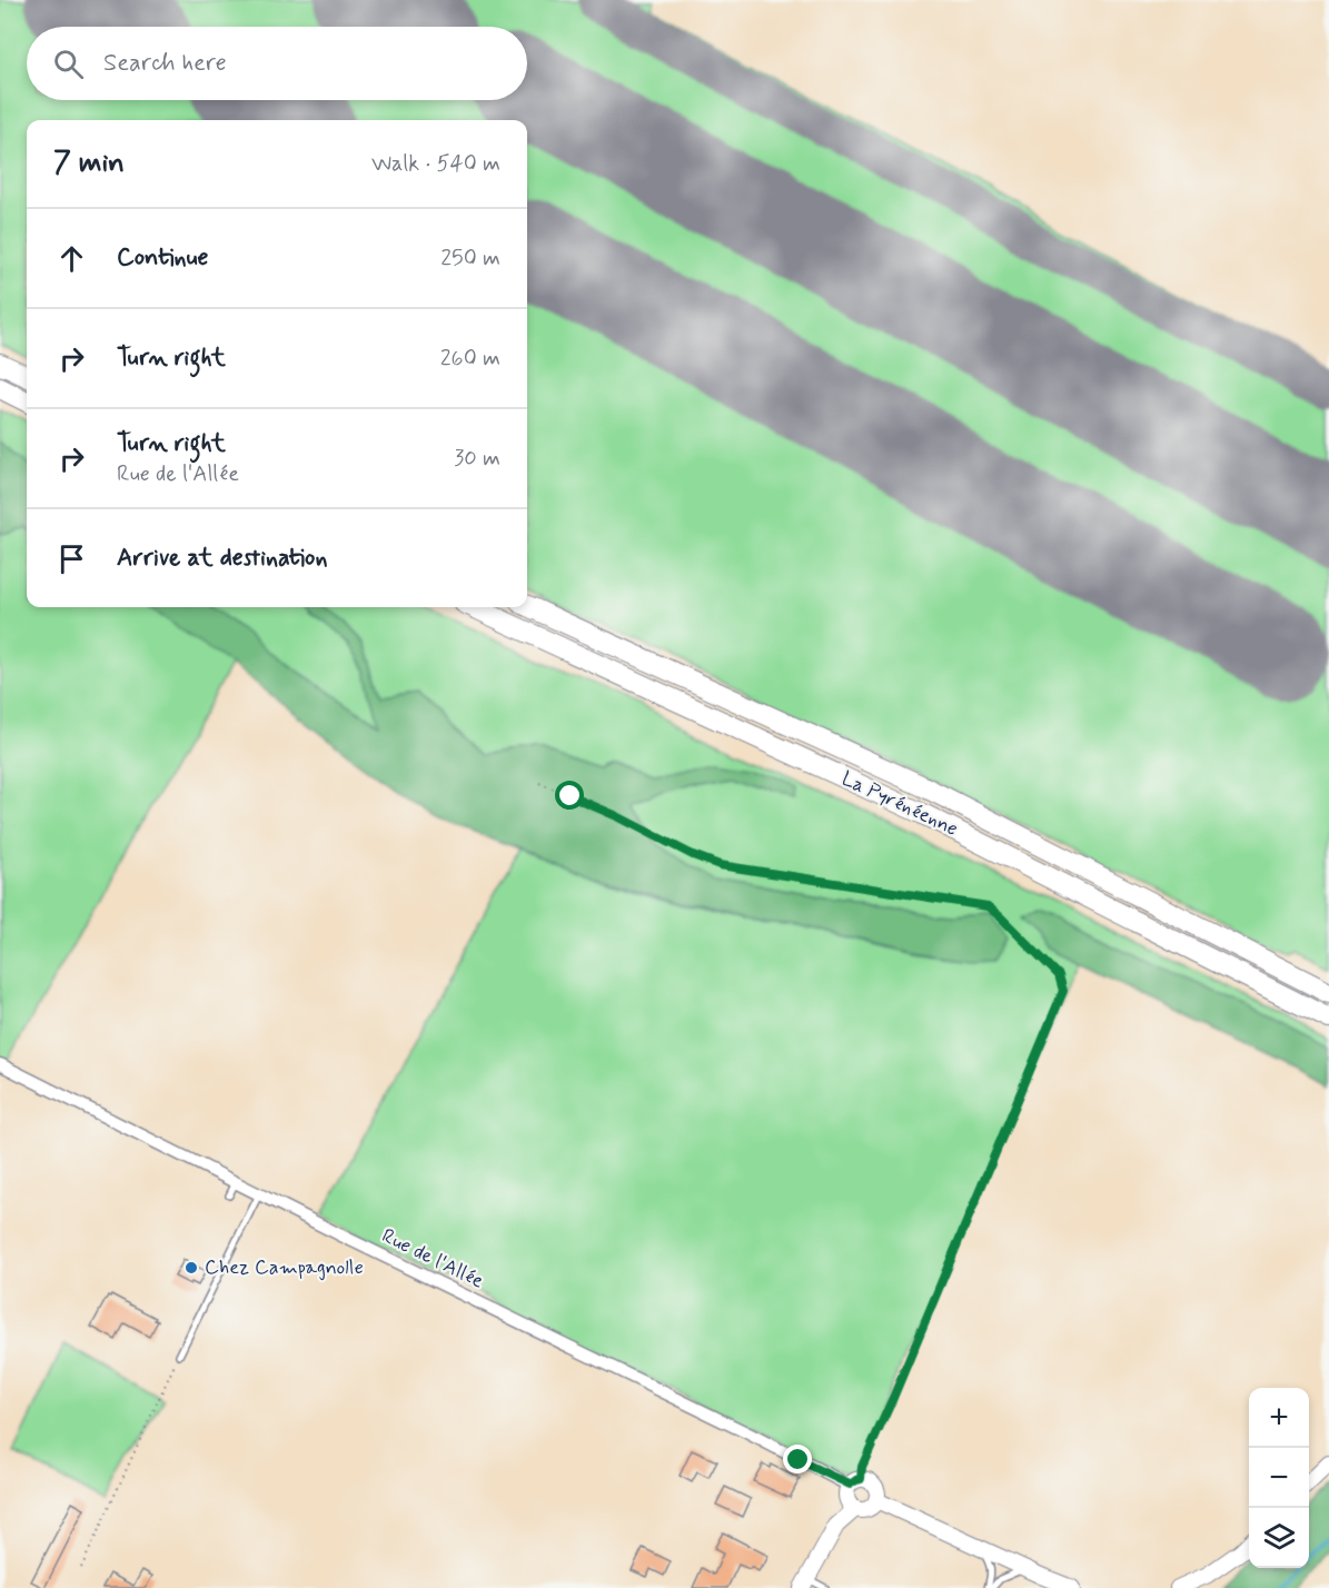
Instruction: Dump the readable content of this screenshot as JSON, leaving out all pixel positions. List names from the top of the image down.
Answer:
{
  "streets": {
    "highway": ["La Pyrénéenne"],
    "street": ["Rue de l'Allée"]
  },
  "places": ["Chez Campagnolle"],
  "page": {
    "search": "Search here",
    "heading": ["7 min", "Walk · 540 m"],
    "list": [
      ["Continue", "250 m"],
      ["Turn right", "260 m"],
      ["Turn right", "Rue de l'Allée", "30 m"],
      "Arrive at destination"
    ],
    "map_buttons": ["+", "−"]
  }
}
